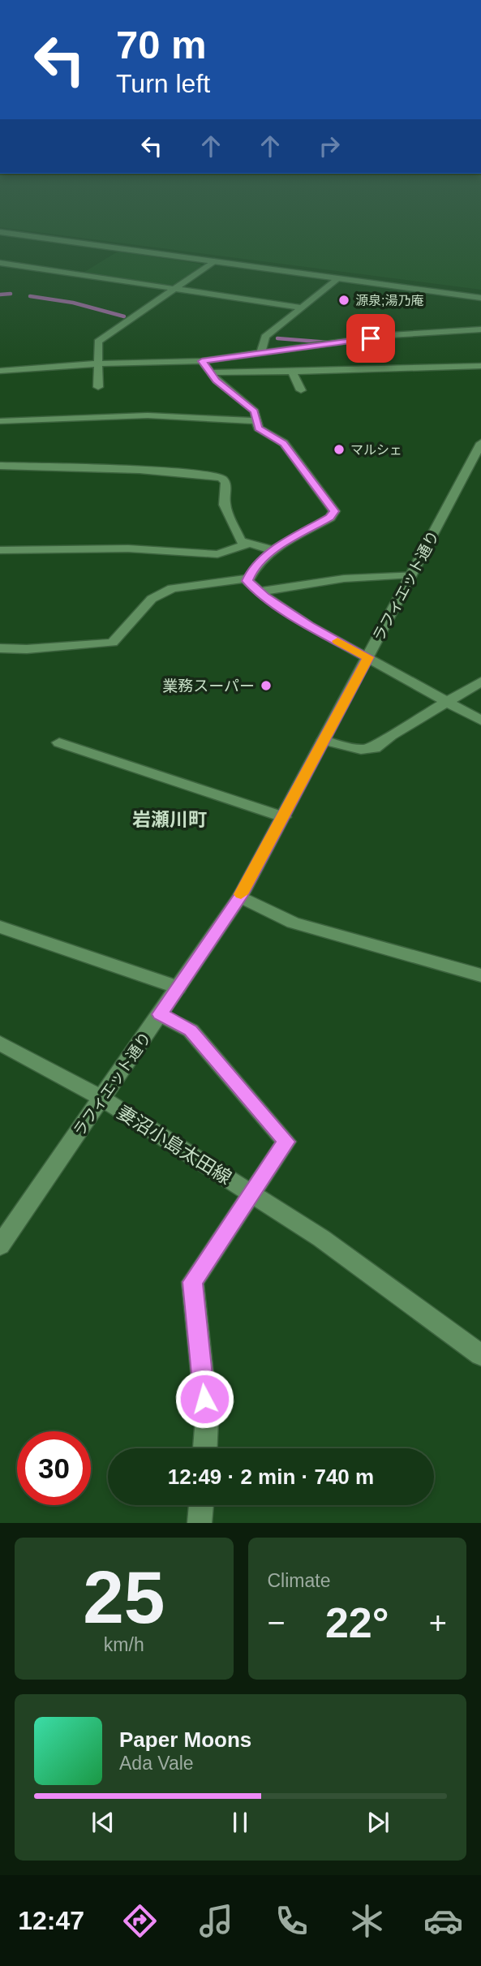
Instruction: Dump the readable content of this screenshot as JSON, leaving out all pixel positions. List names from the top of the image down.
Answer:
{
  "streets": {
    "street": ["ラフィエット通り", "妻沼小島太田線"]
  },
  "crossings": [
    ["ラフィエット通り", "妻沼小島太田線"]
  ],
  "districts": ["岩瀬川町"],
  "places": ["源泉;湯乃庵", "マルシェ", "業務スーパー"],
  "page": {
    "turn": ["70 m", "Turn left"],
    "limit": "30",
    "trip": "12:49 · 2 min · 740 m",
    "tile": [
      ["25", "km/h"],
      "Climate"
    ],
    "heat": ["−", "22°", "+"],
    "song": ["Paper Moons", "Ada Vale"],
    "tabs": "12:47"
  }
}
